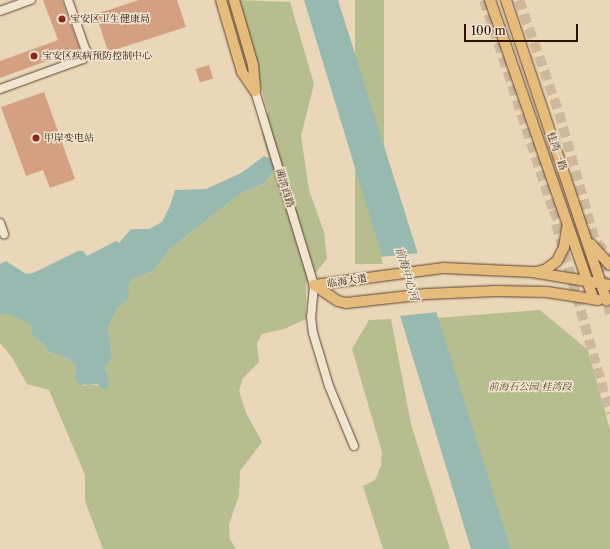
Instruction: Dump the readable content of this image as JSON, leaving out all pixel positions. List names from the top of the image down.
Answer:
{
  "streets": {
    "main road": ["桂湾一路", "湖滨西路", "临海大道"]
  },
  "crossings": [
    ["桂湾一路", "临海大道"],
    ["湖滨西路", "临海大道"]
  ],
  "water": ["前海中心河"],
  "parks": ["前海石公园 桂湾段"],
  "places": ["宝安区卫生健康局", "宝安区疾病预防控制中心", "甲岸变电站"],
  "scale_bar": "100 m"
}
